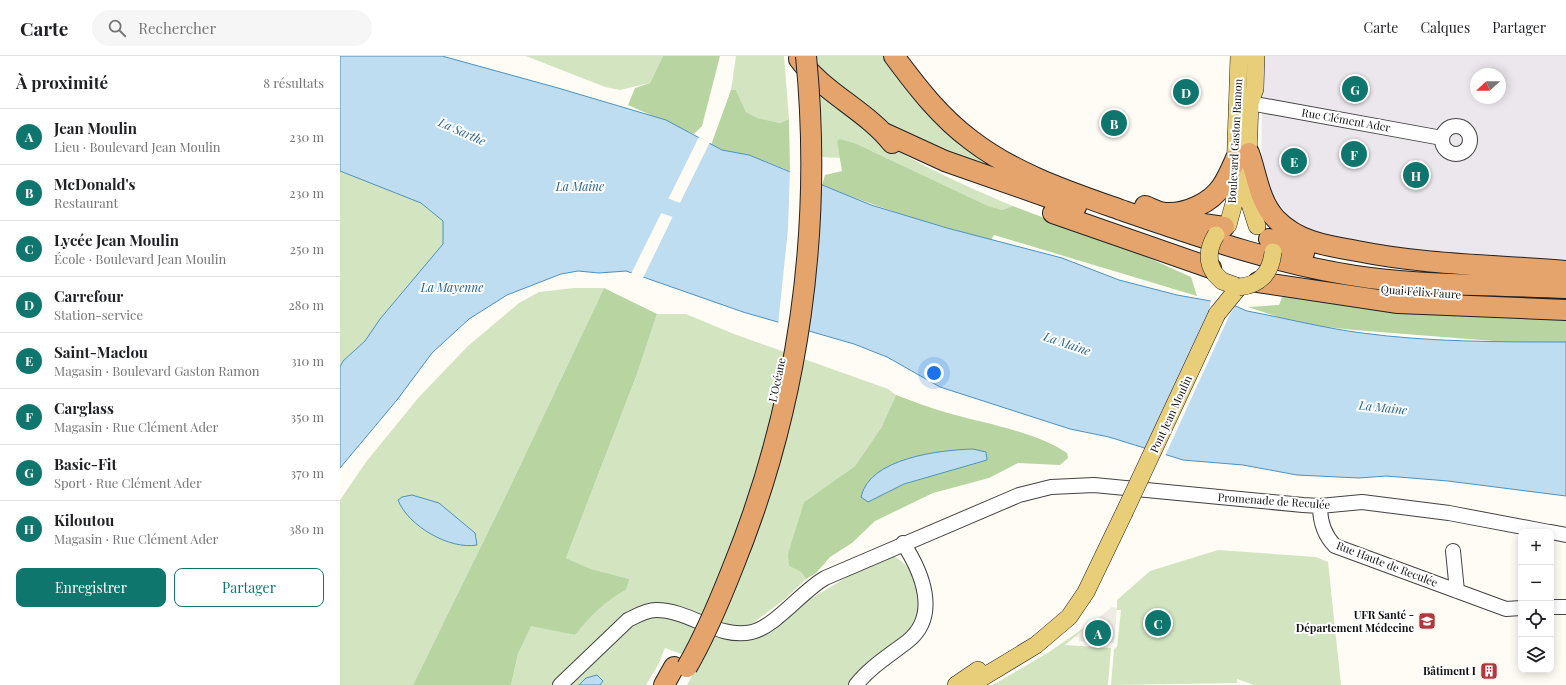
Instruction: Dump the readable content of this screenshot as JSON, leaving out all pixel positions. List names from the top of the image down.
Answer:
{
  "streets": {
    "highway": ["Quai Félix Faure", "L’Océane"],
    "main road": ["Boulevard Gaston Ramon", "Pont Jean Moulin"],
    "street": ["Rue Clément Ader", "Promenade de Reculée", "Rue Haute de Reculée"]
  },
  "crossings": [
    ["Rue Clément Ader", "Boulevard Gaston Ramon"],
    ["Boulevard Gaston Ramon", "Quai Félix Faure"],
    ["Boulevard Gaston Ramon", "Pont Jean Moulin"],
    ["Quai Félix Faure", "Pont Jean Moulin"],
    ["Promenade de Reculée", "Rue Haute de Reculée"]
  ],
  "water": ["La Sarthe", "La Maine", "La Mayenne"],
  "places": {
    "school or university": ["UFR Santé - Département Médecine"],
    "building": ["Bâtiment I"]
  },
  "north": "left",
  "page": {
    "header": "Carte",
    "search": "Rechercher",
    "nav": ["Carte", "Calques", "Partager"],
    "heading": ["À proximité", "8 résultats"],
    "pins": [
      "G",
      "D",
      "B",
      "F",
      "E",
      "H",
      "C",
      "A"
    ],
    "list": [
      {
        "mark": "A",
        "name": "Jean Moulin",
        "note": "Lieu · Boulevard Jean Moulin",
        "value": "230 m"
      },
      {
        "mark": "B",
        "name": "McDonald's",
        "note": "Restaurant",
        "value": "230 m"
      },
      {
        "mark": "C",
        "name": "Lycée Jean Moulin",
        "note": "École · Boulevard Jean Moulin",
        "value": "250 m"
      },
      {
        "mark": "D",
        "name": "Carrefour",
        "note": "Station-service",
        "value": "280 m"
      },
      {
        "mark": "E",
        "name": "Saint-Maclou",
        "note": "Magasin · Boulevard Gaston Ramon",
        "value": "310 m"
      },
      {
        "mark": "F",
        "name": "Carglass",
        "note": "Magasin · Rue Clément Ader",
        "value": "350 m"
      },
      {
        "mark": "G",
        "name": "Basic-Fit",
        "note": "Sport · Rue Clément Ader",
        "value": "370 m"
      },
      {
        "mark": "H",
        "name": "Kiloutou",
        "note": "Magasin · Rue Clément Ader",
        "value": "380 m"
      }
    ],
    "map_buttons": ["+", "−"],
    "buttons": ["Enregistrer", "Partager"]
  }
}
